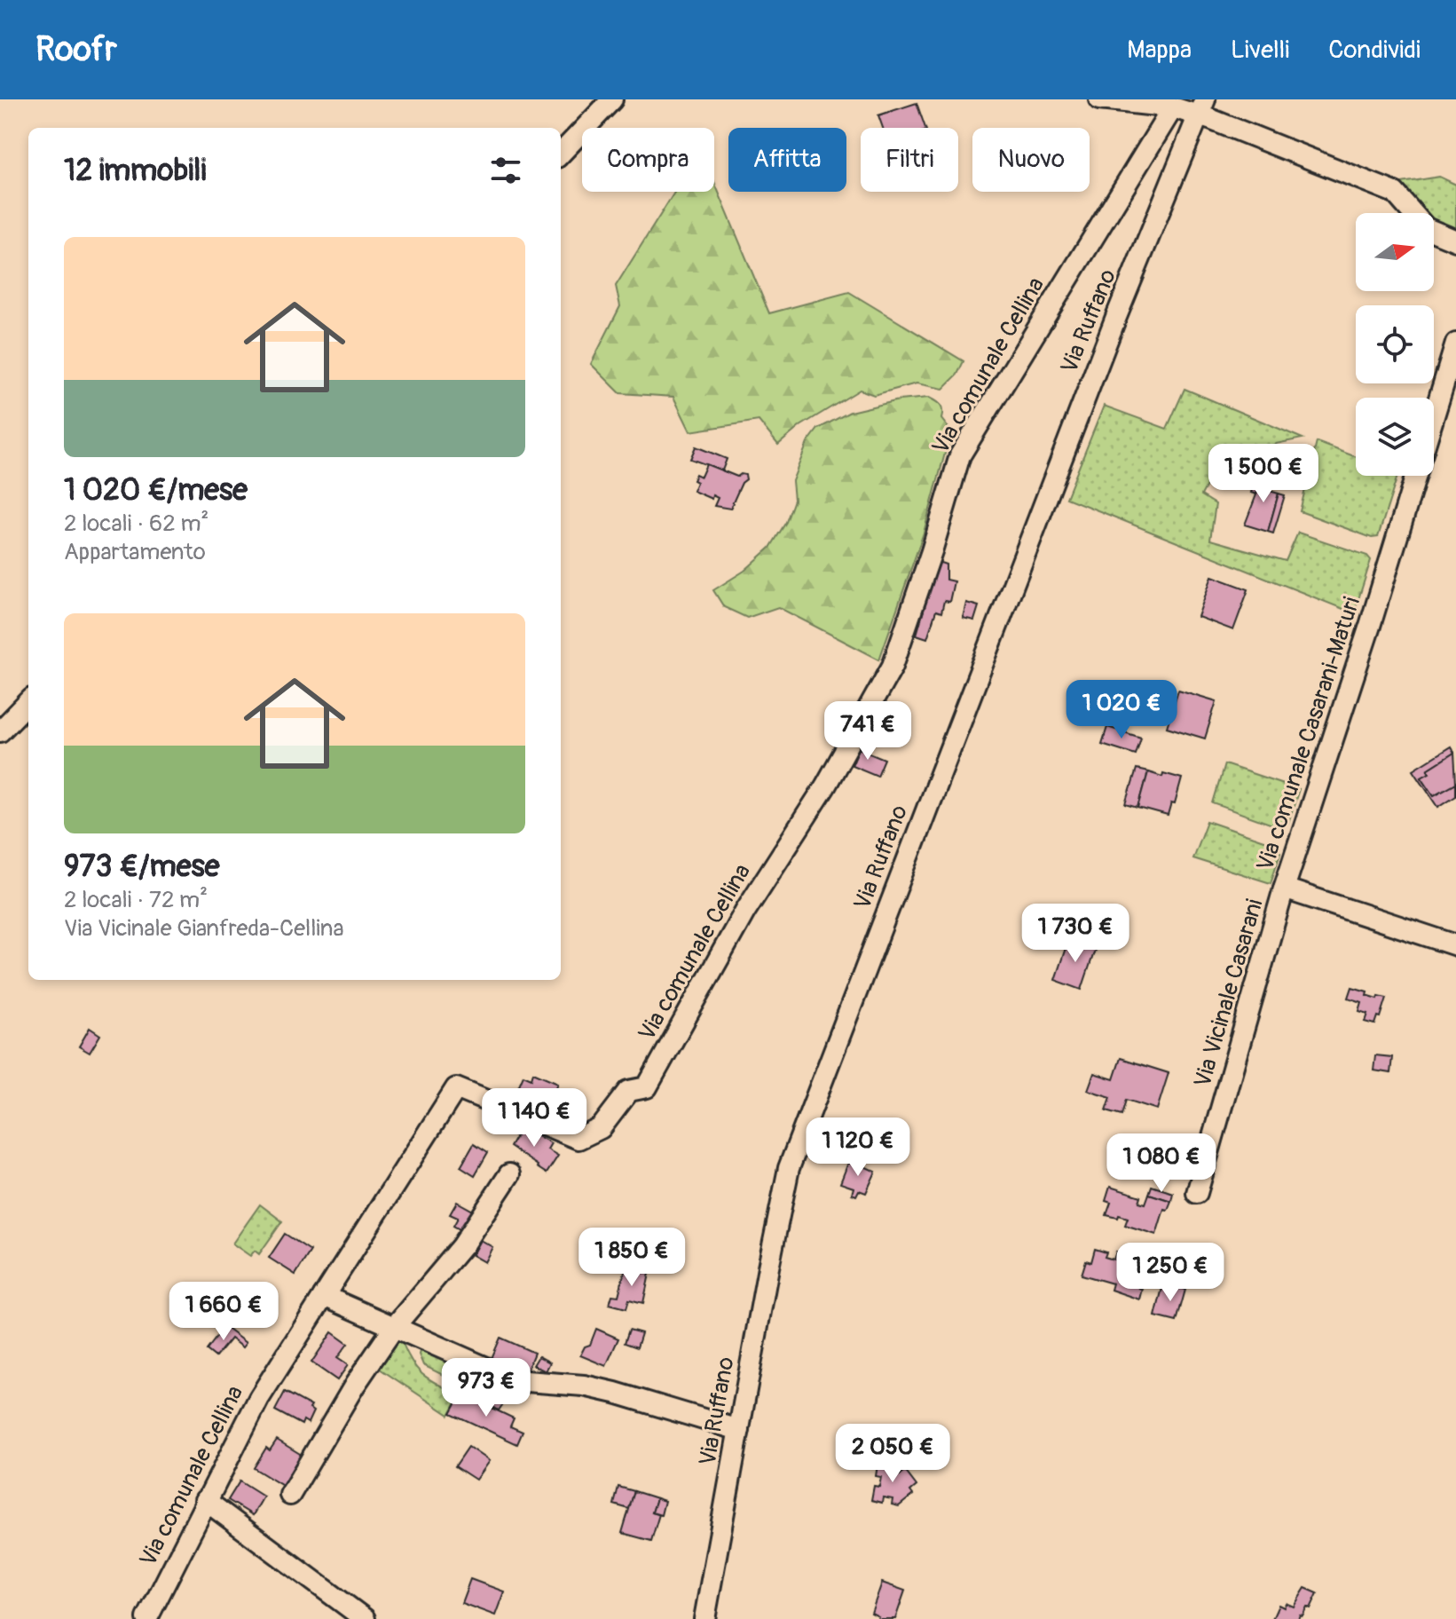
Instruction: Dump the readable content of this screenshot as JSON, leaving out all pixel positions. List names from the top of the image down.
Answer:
{
  "streets": {
    "street": [
      "Via Ruffano",
      "Via comunale Cellina",
      "Via comunale Casarani-Maturi",
      "Via Vicinale Casarani"
    ]
  },
  "crossings": [
    ["Via comunale Casarani-Maturi", "Via Vicinale Casarani"]
  ],
  "north": "right",
  "page": {
    "header": "Roofr",
    "nav": ["Mappa", "Livelli", "Condividi"],
    "chip": [
      "Compra",
      "Affitta",
      "Filtri",
      "Nuovo"
    ],
    "heading": "12 immobili",
    "list": [
      {
        "name": "1 020 €/mese",
        "note": "2 locali · 62 m² · Appartamento"
      },
      {
        "name": "973 €/mese",
        "note": "2 locali · 72 m² · Via Vicinale Gianfreda-Cellina"
      }
    ],
    "price": [
      "1 500 €",
      "1 020 €",
      "741 €",
      "1 730 €",
      "1 140 €",
      "1 120 €",
      "1 080 €",
      "1 850 €",
      "1 250 €",
      "1 660 €",
      "973 €",
      "2 050 €"
    ]
  }
}
